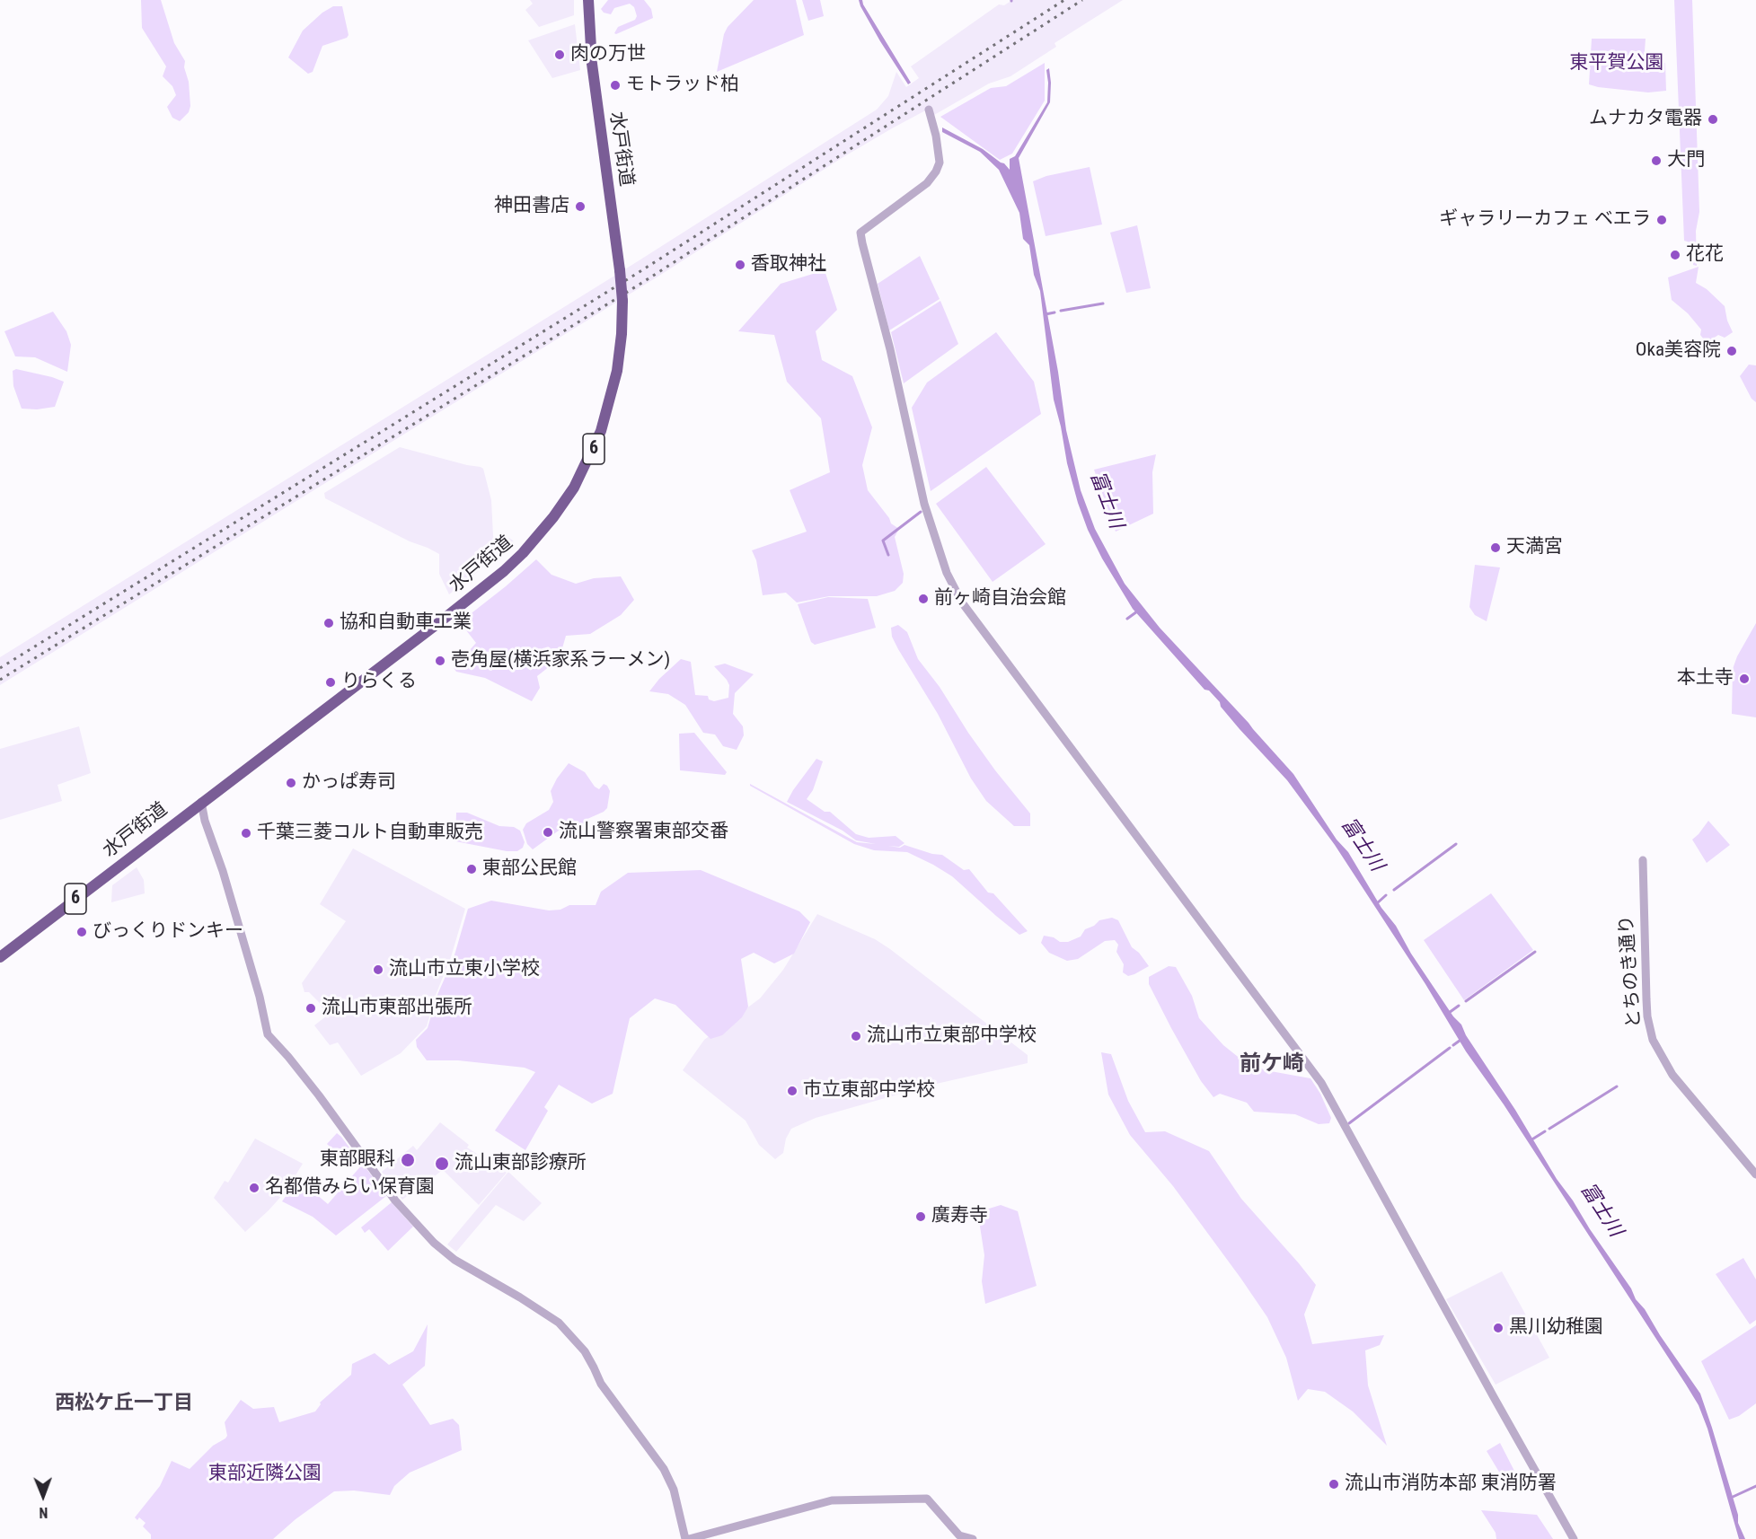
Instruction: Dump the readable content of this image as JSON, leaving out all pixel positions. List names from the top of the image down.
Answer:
{
  "streets": {
    "highway": ["水戸街道", "6"],
    "street": ["とちのき通り"]
  },
  "districts": ["前ケ崎", "西松ケ丘一丁目"],
  "water": ["富士川"],
  "parks": ["東平賀公園", "東部近隣公園"],
  "places": [
    "肉の万世",
    "モトラッド柏",
    "ムナカタ電器",
    "大門",
    "神田書店",
    "ギャラリーカフェ ベエラ",
    "花花",
    "香取神社",
    "Oka美容院",
    "天満宮",
    "前ヶ崎自治会館",
    "協和自動車工業",
    "壱角屋(横浜家系ラーメン)",
    "本土寺",
    "りらくる",
    "かっぱ寿司",
    "流山警察署東部交番",
    "千葉三菱コルト自動車販売",
    "東部公民館",
    "びっくりドンキー",
    "流山市立東小学校",
    "流山市東部出張所",
    "流山市立東部中学校",
    "市立東部中学校",
    "東部眼科",
    "流山東部診療所",
    "名都借みらい保育園",
    "廣寿寺",
    "黒川幼稚園",
    "流山市消防本部 東消防署"
  ],
  "north": "bottom"
}
